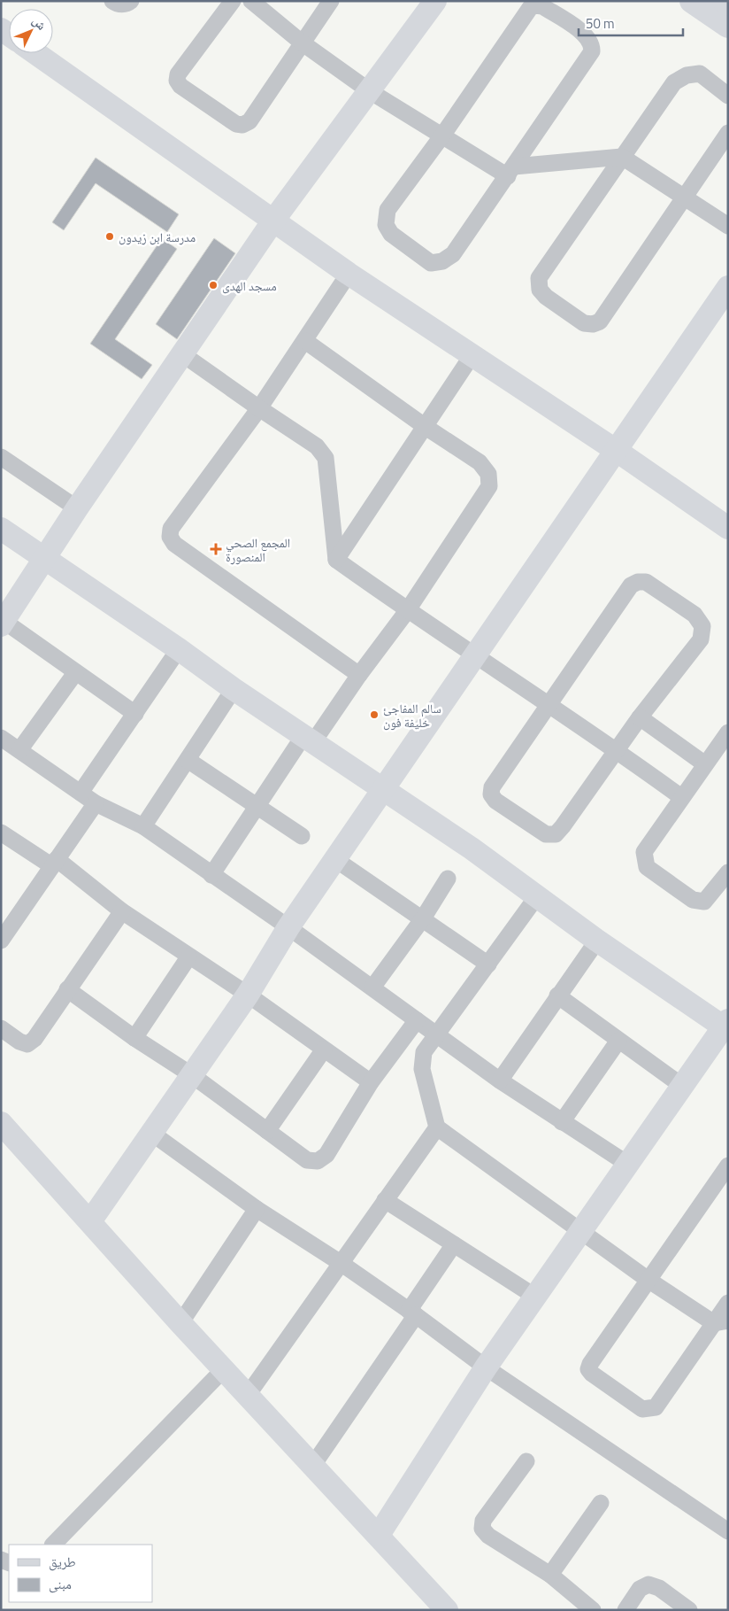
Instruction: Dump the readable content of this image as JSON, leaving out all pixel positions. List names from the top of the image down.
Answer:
{
  "places": {
    "other": ["مدرسة ابن زيدون", "مسجد الهدى", "سالم المفاجئ خليفة فون"],
    "health": ["المجمع الصحي المنصورة"]
  },
  "legend": ["طريق", "مبنى"],
  "scale_bar": "50 m",
  "north": "top right"
}
